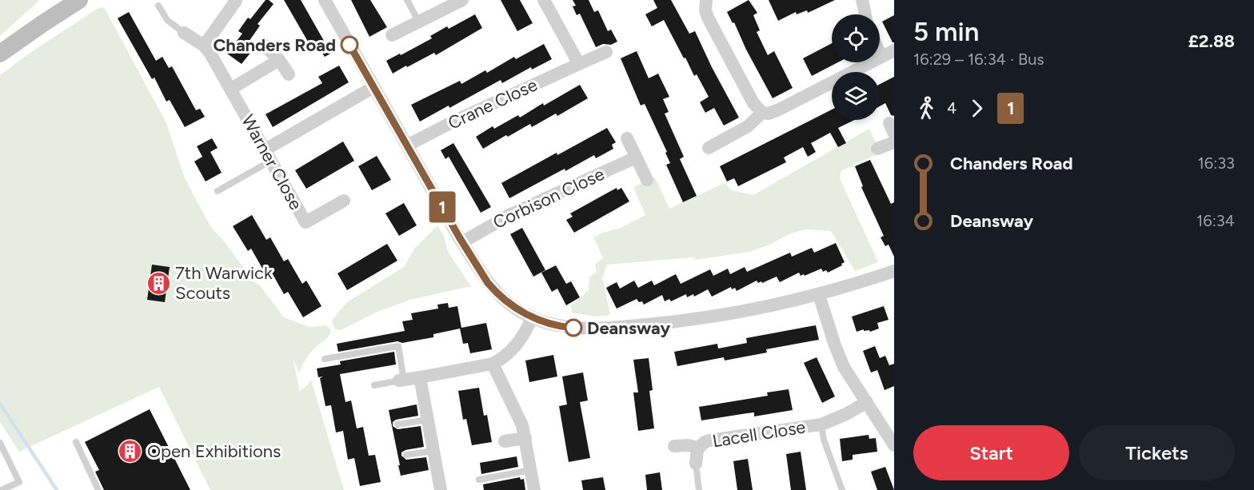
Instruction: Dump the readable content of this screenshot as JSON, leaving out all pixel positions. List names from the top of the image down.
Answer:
{
  "streets": {
    "street": [
      "Crane Close",
      "Warner Close",
      "Corbison Close",
      "Lacell Close"
    ]
  },
  "places": {
    "other": ["Chanders Road", "Deansway"],
    "building": ["7th Warwick Scouts", "Open Exhibitions"]
  },
  "lines": ["bus line 1"],
  "page": {
    "on_map": "1",
    "heading": ["5 min", "16:29 – 16:34 · Bus", "£2.88"],
    "legs": ["4", "1"],
    "list": [
      {
        "name": "Chanders Road",
        "value": "16:33"
      },
      {
        "name": "Deansway",
        "value": "16:34"
      }
    ],
    "buttons": ["Start", "Tickets"]
  }
}
